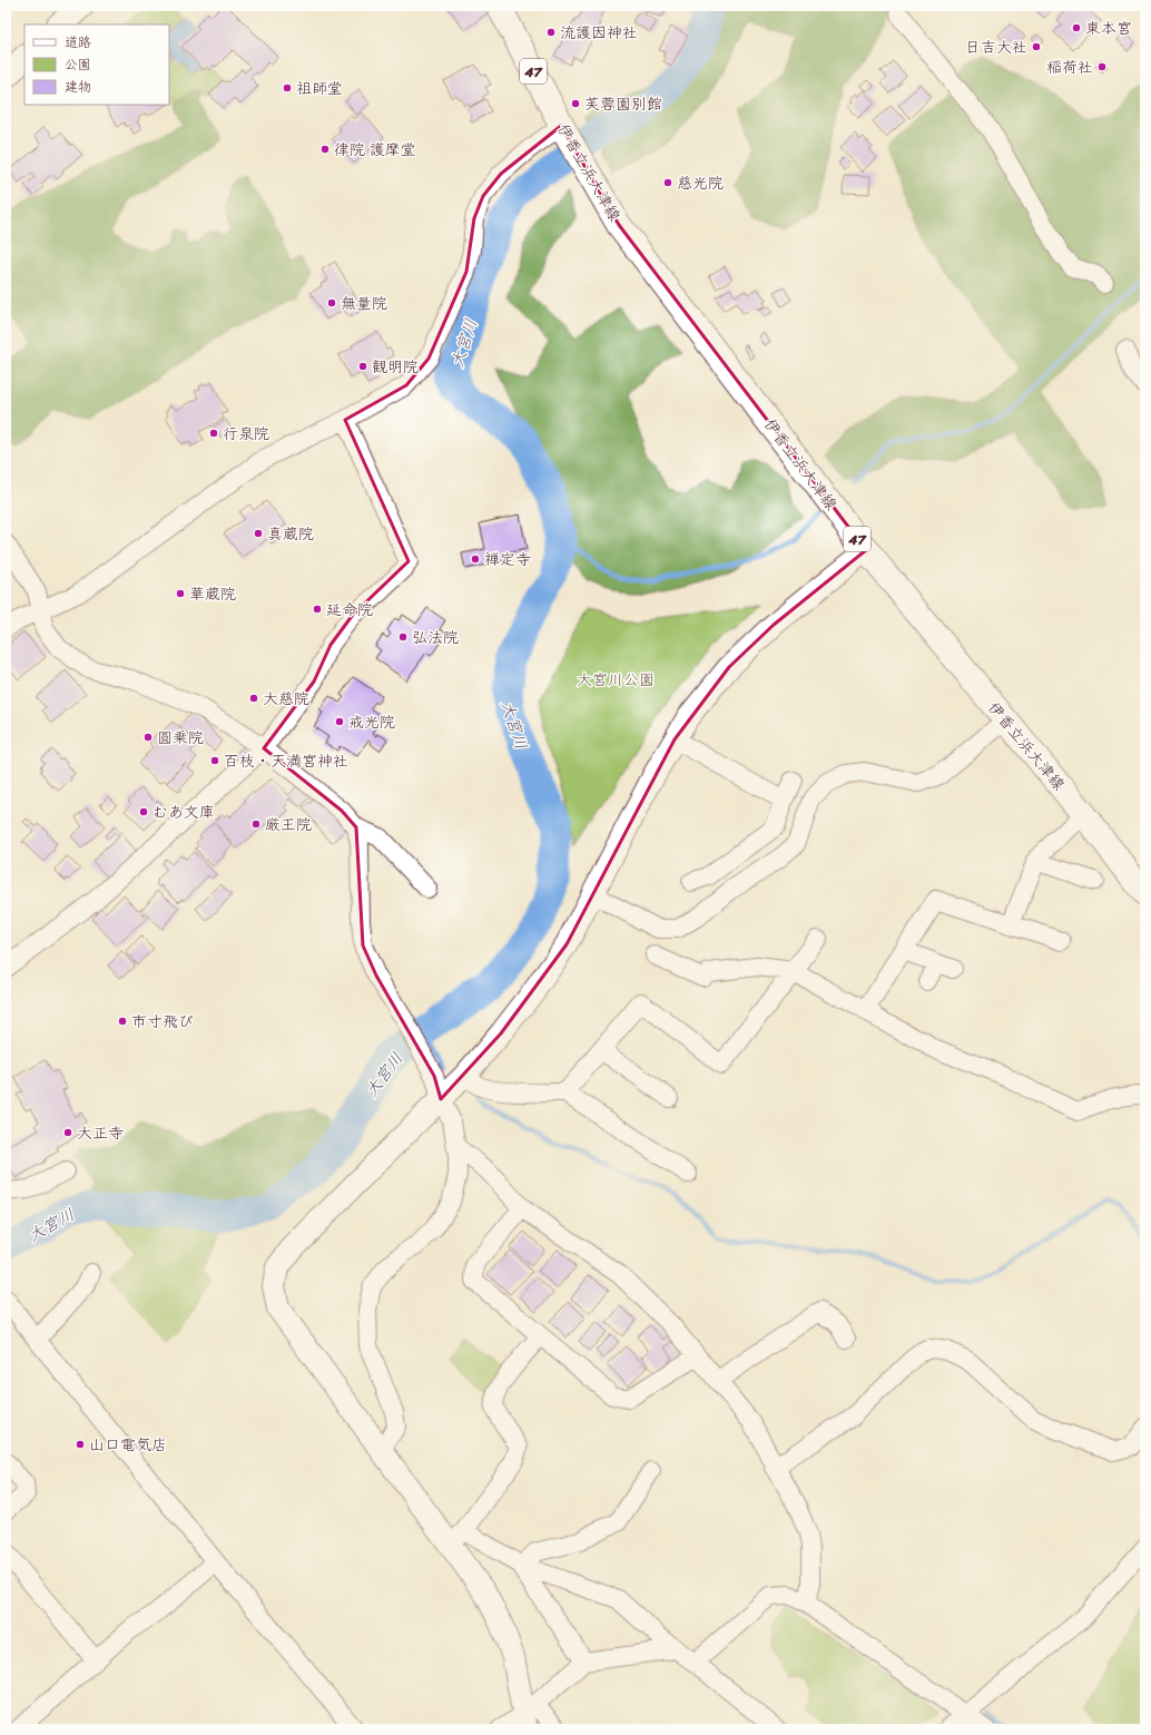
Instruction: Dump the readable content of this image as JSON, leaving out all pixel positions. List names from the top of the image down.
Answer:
{
  "streets": {
    "main road": ["47", "伊香立浜大津線"]
  },
  "water": ["大宮川"],
  "parks": ["大宮川公園"],
  "places": [
    "東本宮",
    "流護因神社",
    "日吉大社",
    "稲荷社",
    "祖師堂",
    "芙蓉園別館",
    "律院 護摩堂",
    "慈光院",
    "無量院",
    "観明院",
    "行泉院",
    "真蔵院",
    "禅定寺",
    "華蔵院",
    "延命院",
    "弘法院",
    "大慈院",
    "戒光院",
    "圓乗院",
    "百枝・天満宮神社",
    "むあ文庫",
    "厳王院",
    "市寸飛び",
    "大正寺",
    "山口電気店"
  ],
  "legend": ["道路", "公園", "建物"]
}
